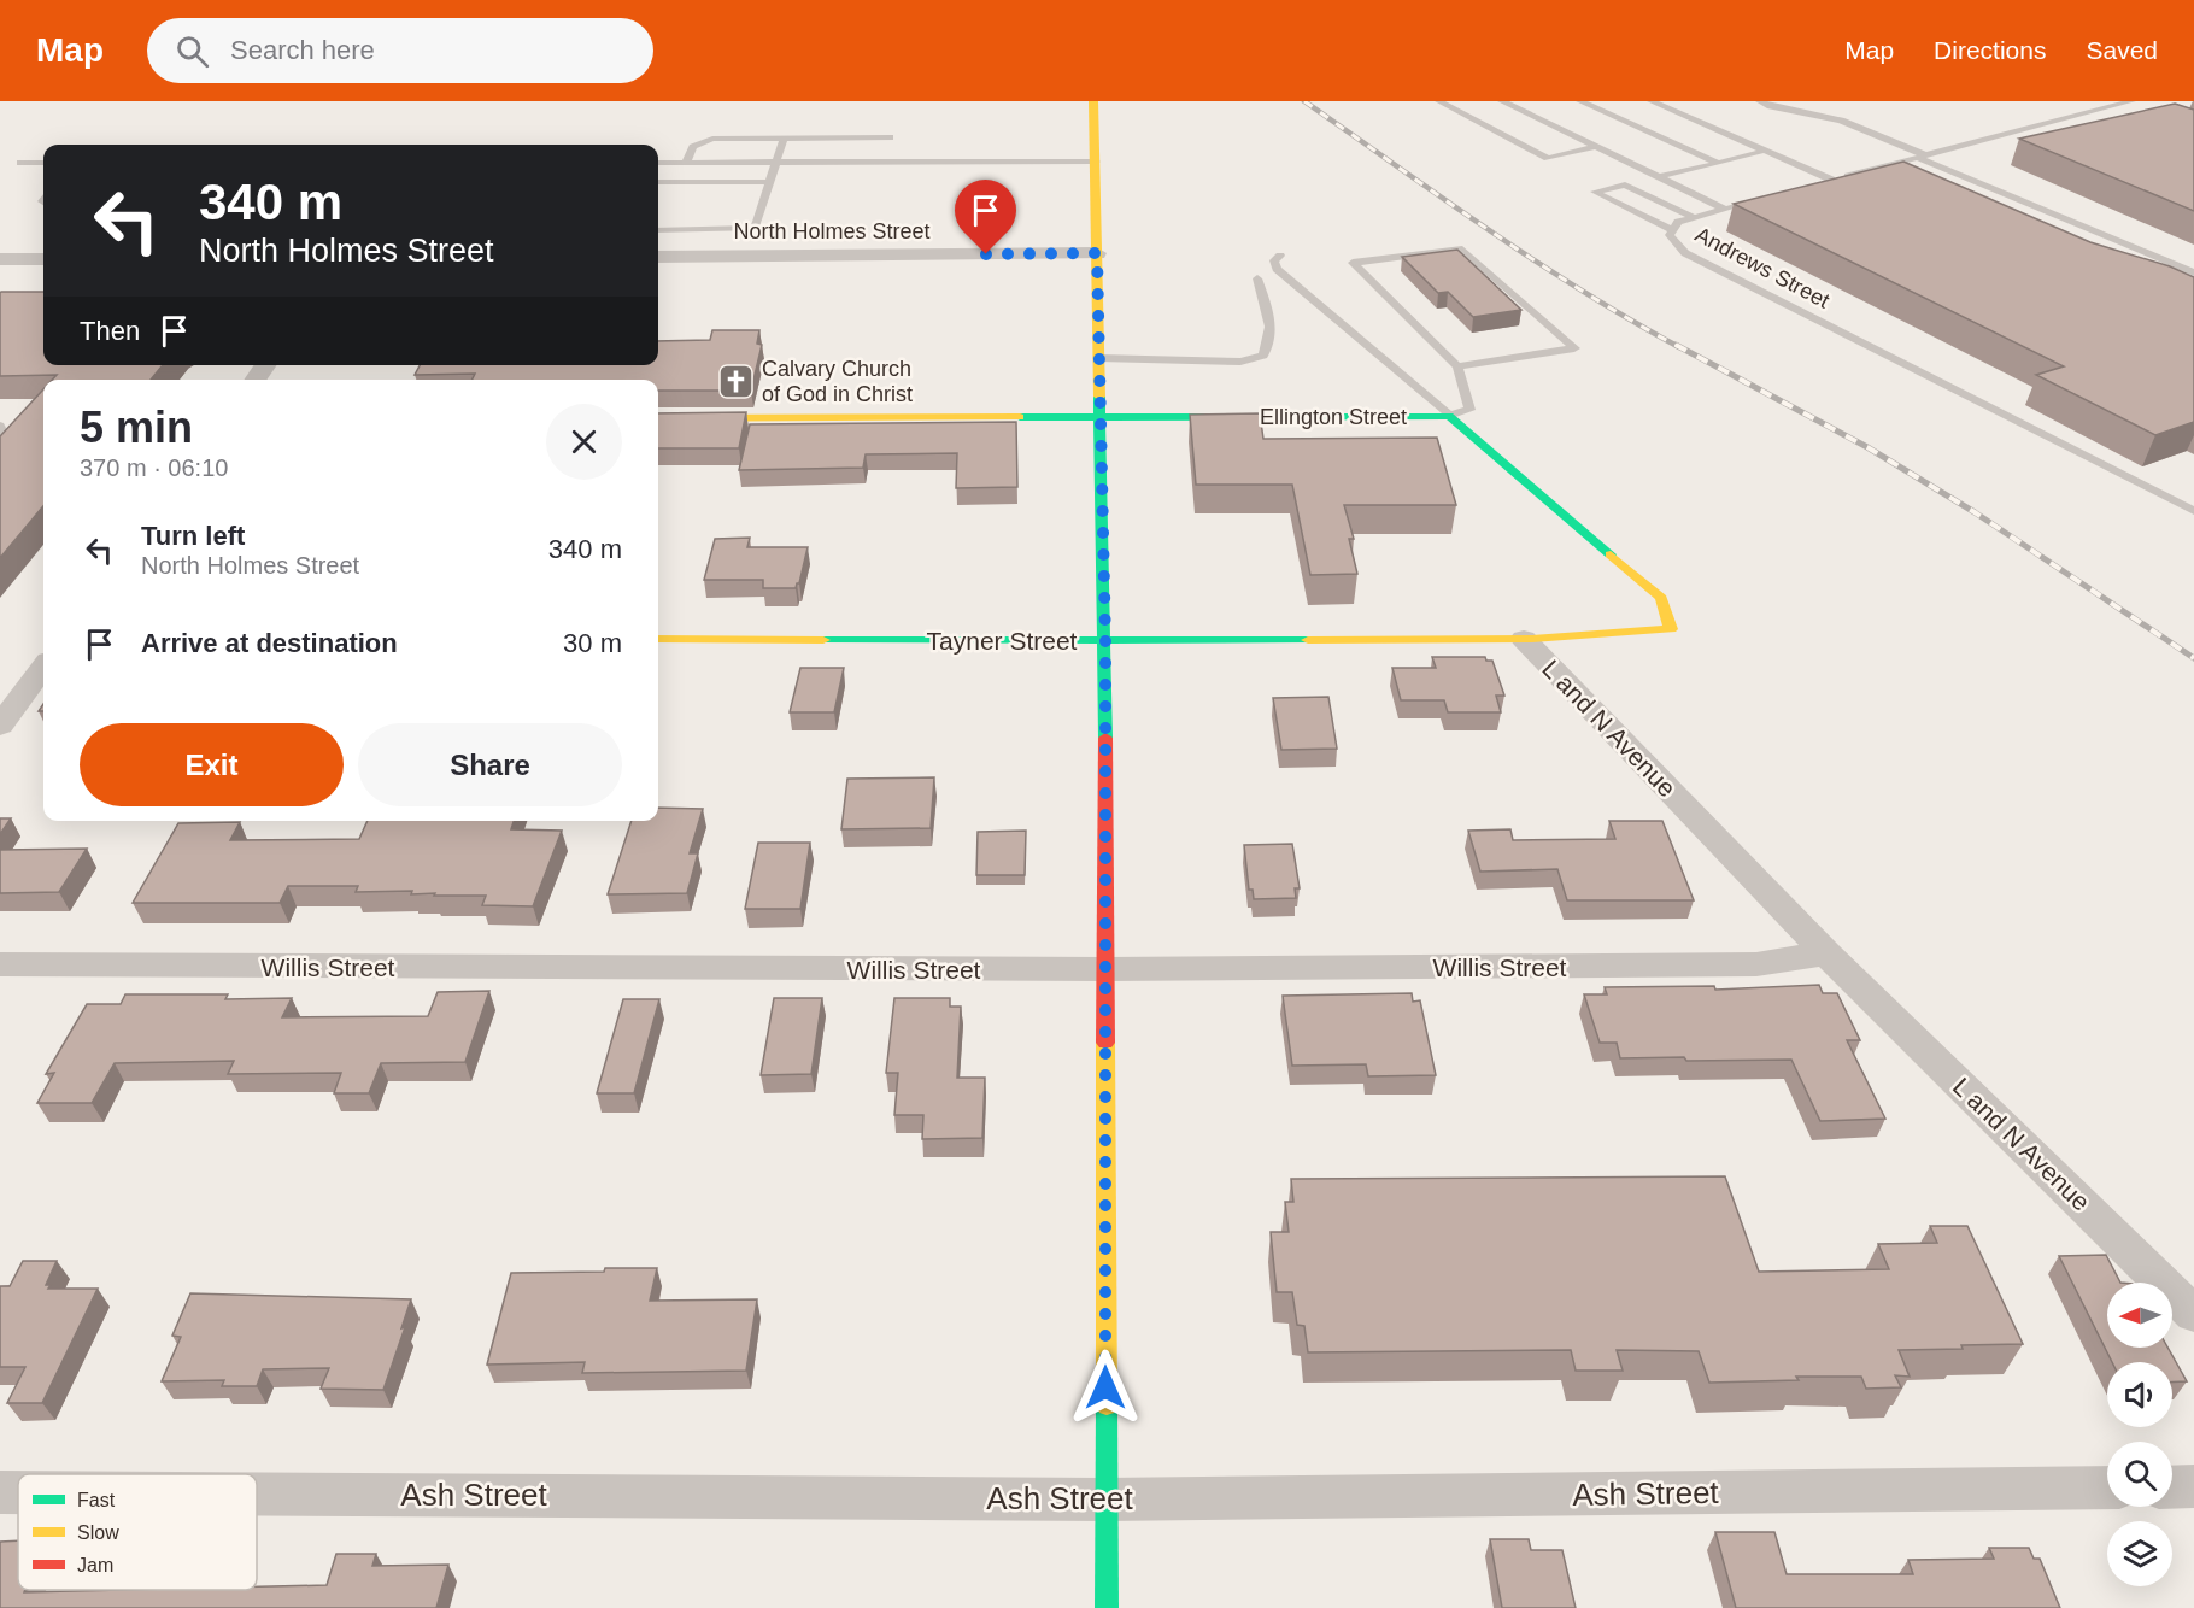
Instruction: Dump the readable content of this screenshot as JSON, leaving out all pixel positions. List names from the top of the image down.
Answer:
{
  "streets": {
    "main road": ["Ellington Street", "Tayner Street", "L and N Avenue"],
    "street": ["North Holmes Street", "Willis Street", "Ash Street"],
    "lane": ["Andrews Street"]
  },
  "crossings": [
    ["Ellington Street", "L and N Avenue"],
    ["Tayner Street", "L and N Avenue"],
    ["L and N Avenue", "Willis Street"]
  ],
  "places": {
    "church": ["Calvary Church of God in Christ"]
  },
  "legend": ["Fast", "Slow", "Jam"],
  "north": "left",
  "page": {
    "header": "Map",
    "search": "Search here",
    "nav": ["Map", "Directions", "Saved"],
    "turn": ["340 m", "North Holmes Street"],
    "then": "Then",
    "heading": ["5 min", "370 m · 06:10"],
    "list": [
      {
        "name": "Turn left",
        "note": "North Holmes Street",
        "value": "340 m"
      },
      {
        "name": "Arrive at destination",
        "value": "30 m"
      }
    ],
    "buttons": ["Exit", "Share"]
  }
}
